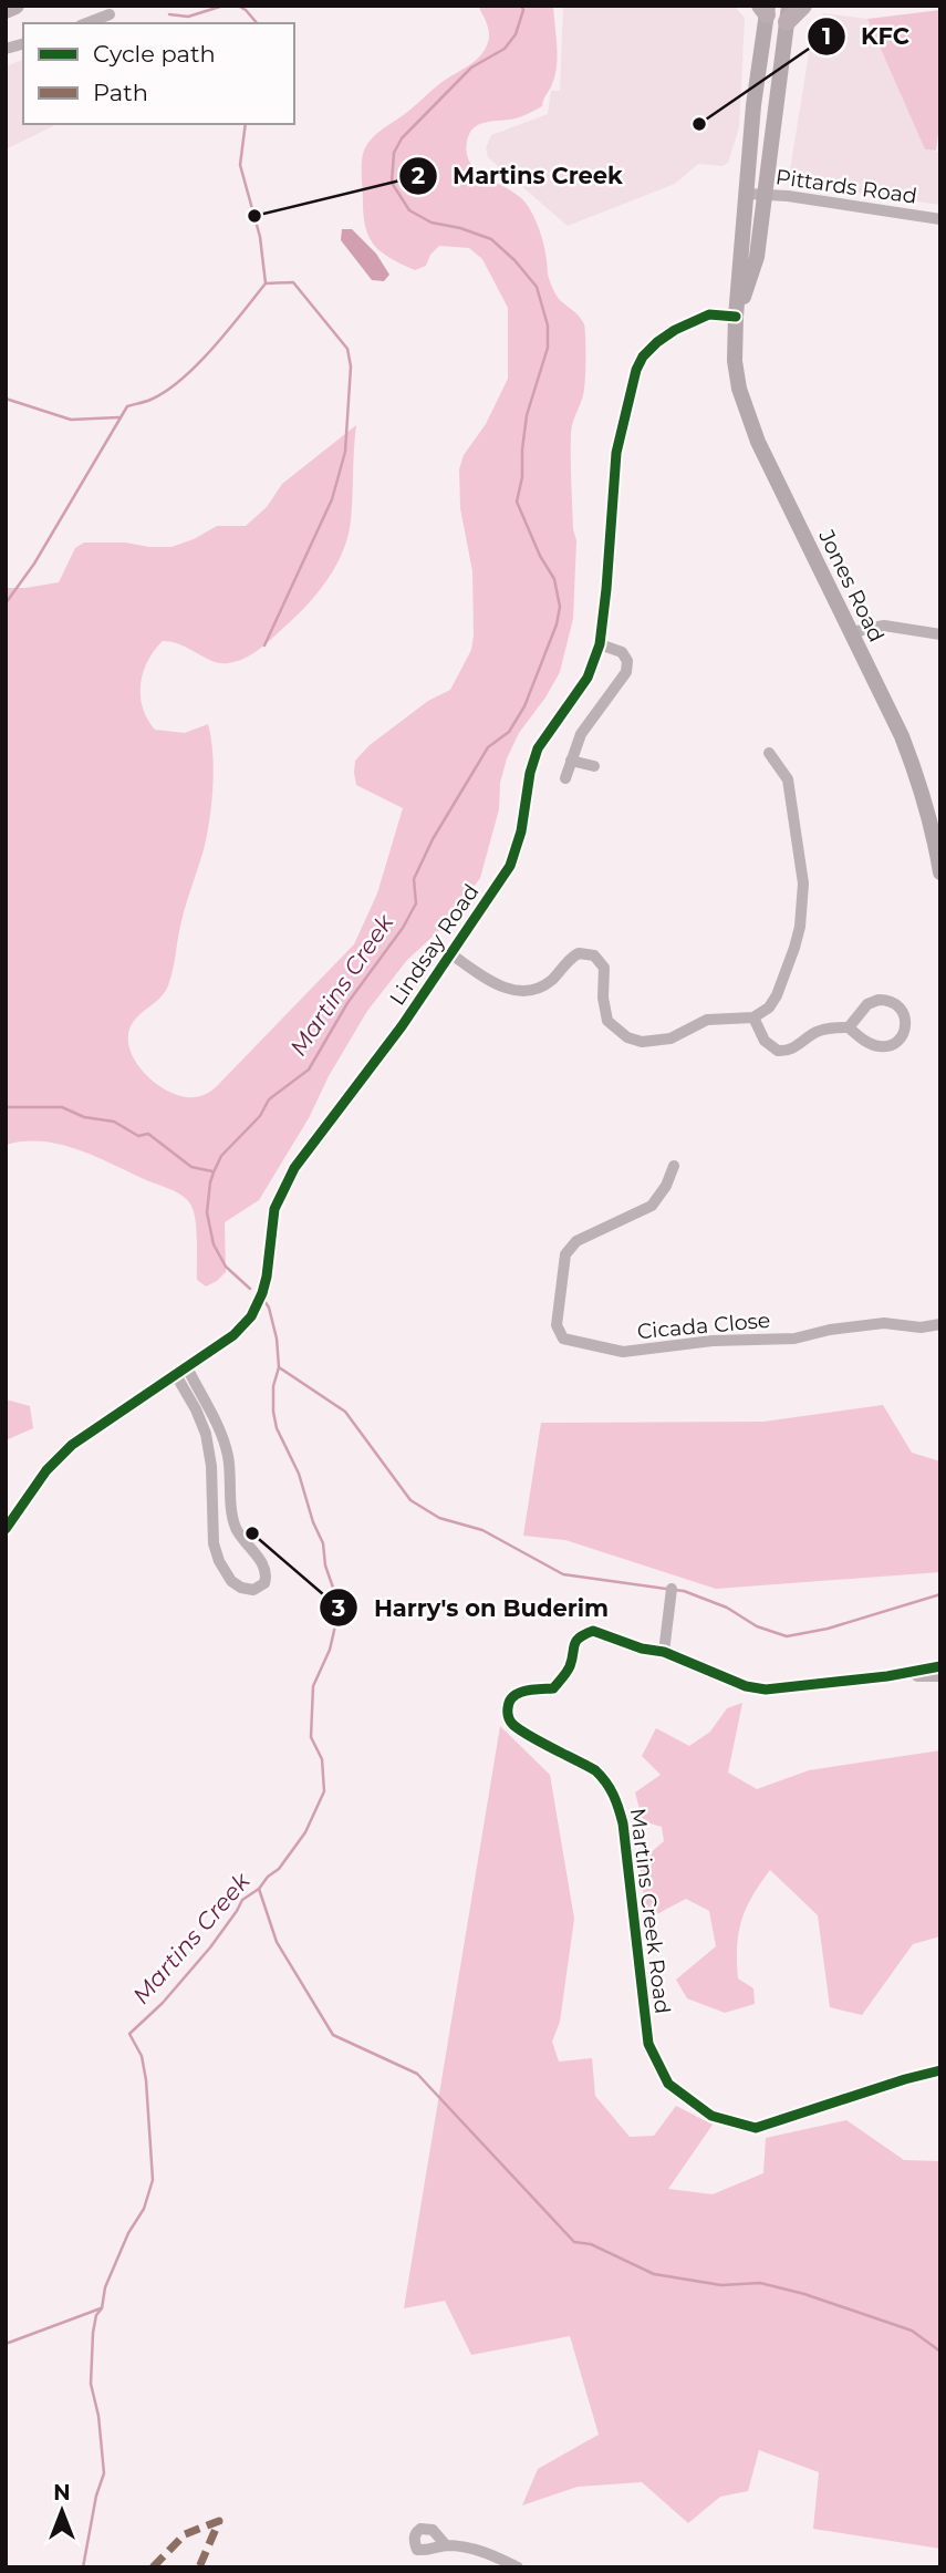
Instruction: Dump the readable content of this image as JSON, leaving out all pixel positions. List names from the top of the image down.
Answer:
{
  "streets": {
    "main road": ["Jones Road"],
    "street": [
      "Pittards Road",
      "Lindsay Road",
      "Cicada Close",
      "Martins Creek Road"
    ]
  },
  "crossings": [
    ["Pittards Road", "Jones Road"],
    ["Jones Road", "Lindsay Road"]
  ],
  "water": ["Martins Creek"],
  "places": ["KFC", "Martins Creek", "Harry's on Buderim"],
  "legend": ["Cycle path", "Path"],
  "north": "top"
}
